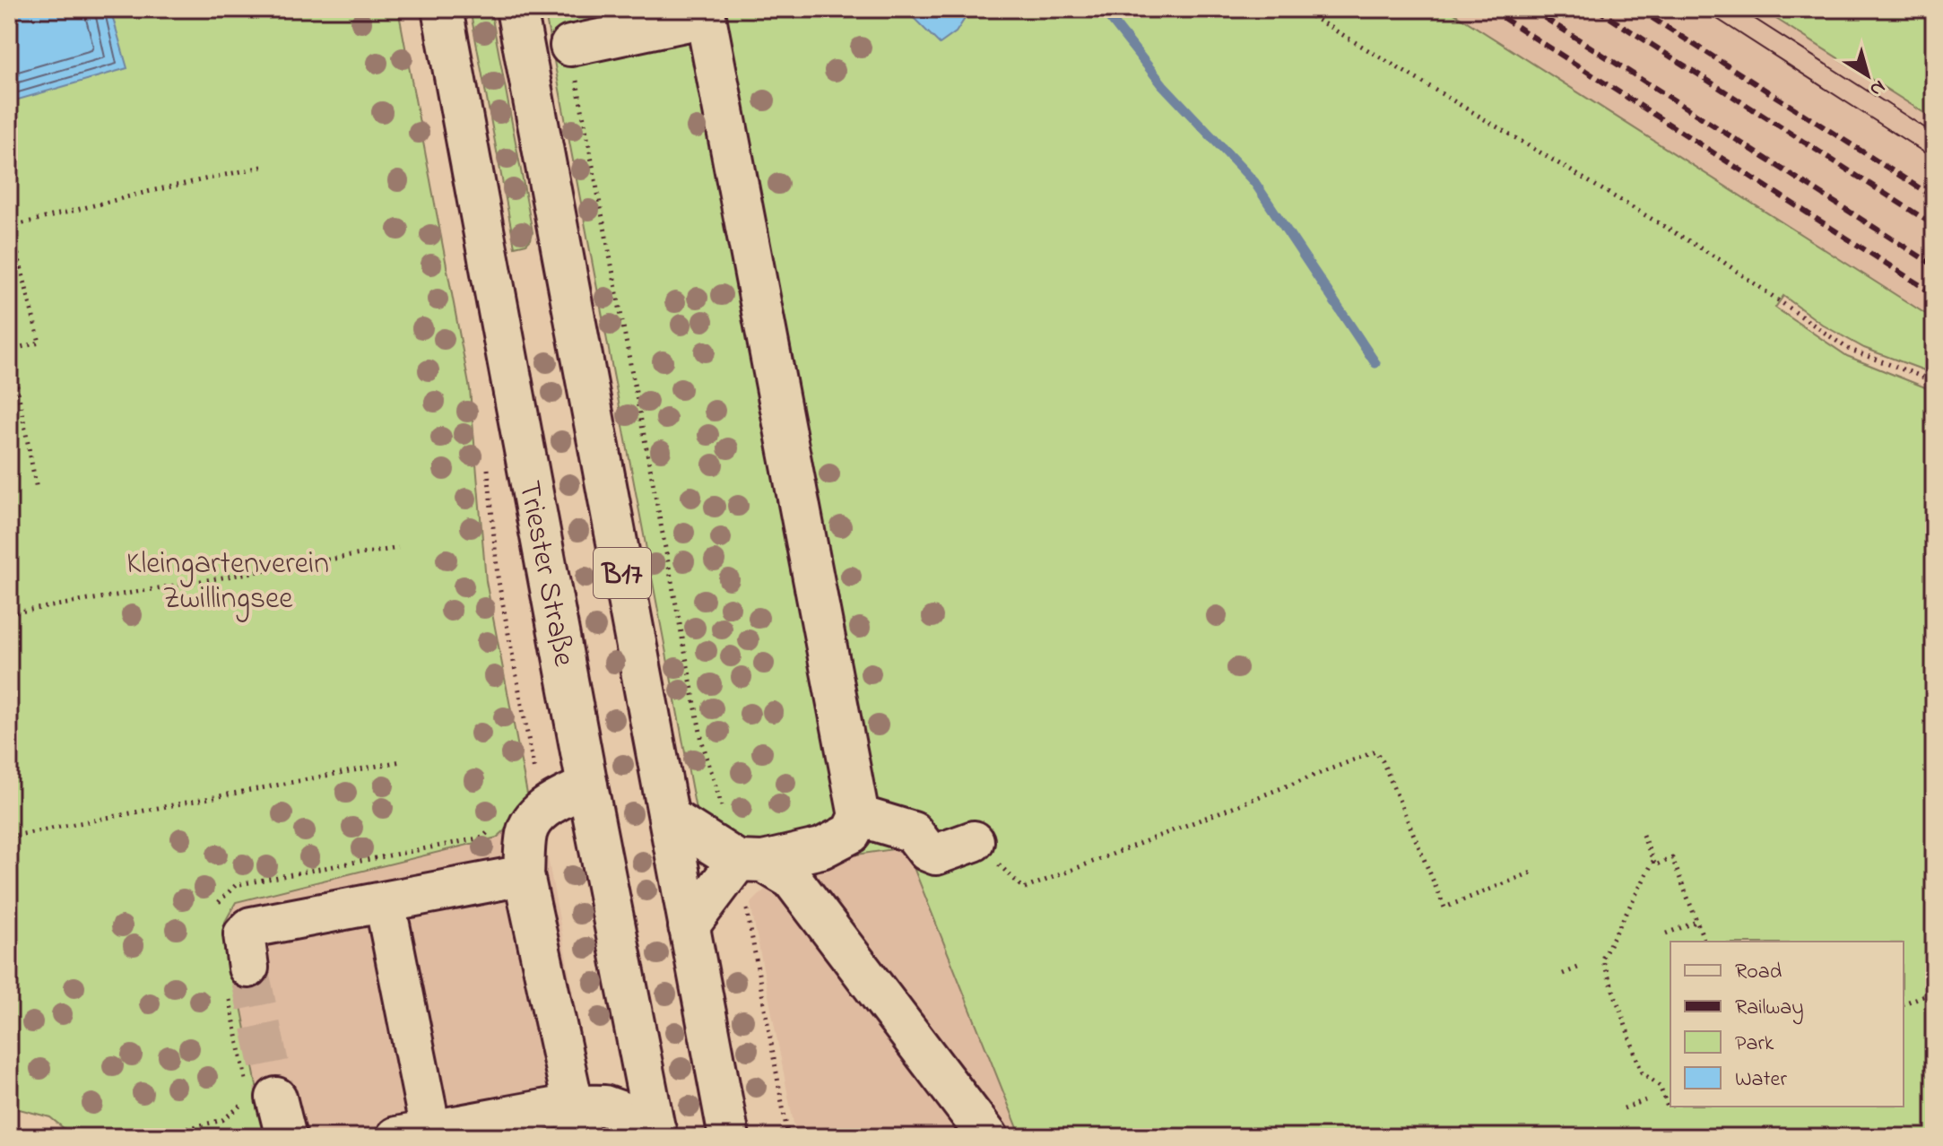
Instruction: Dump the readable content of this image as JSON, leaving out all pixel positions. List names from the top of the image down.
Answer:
{
  "streets": {
    "main road": ["Triester Straße", "B17"]
  },
  "parks": ["Kleingartenverein Zwillingsee"],
  "legend": [
    "Road",
    "Railway",
    "Park",
    "Water"
  ],
  "north": "bottom right"
}
